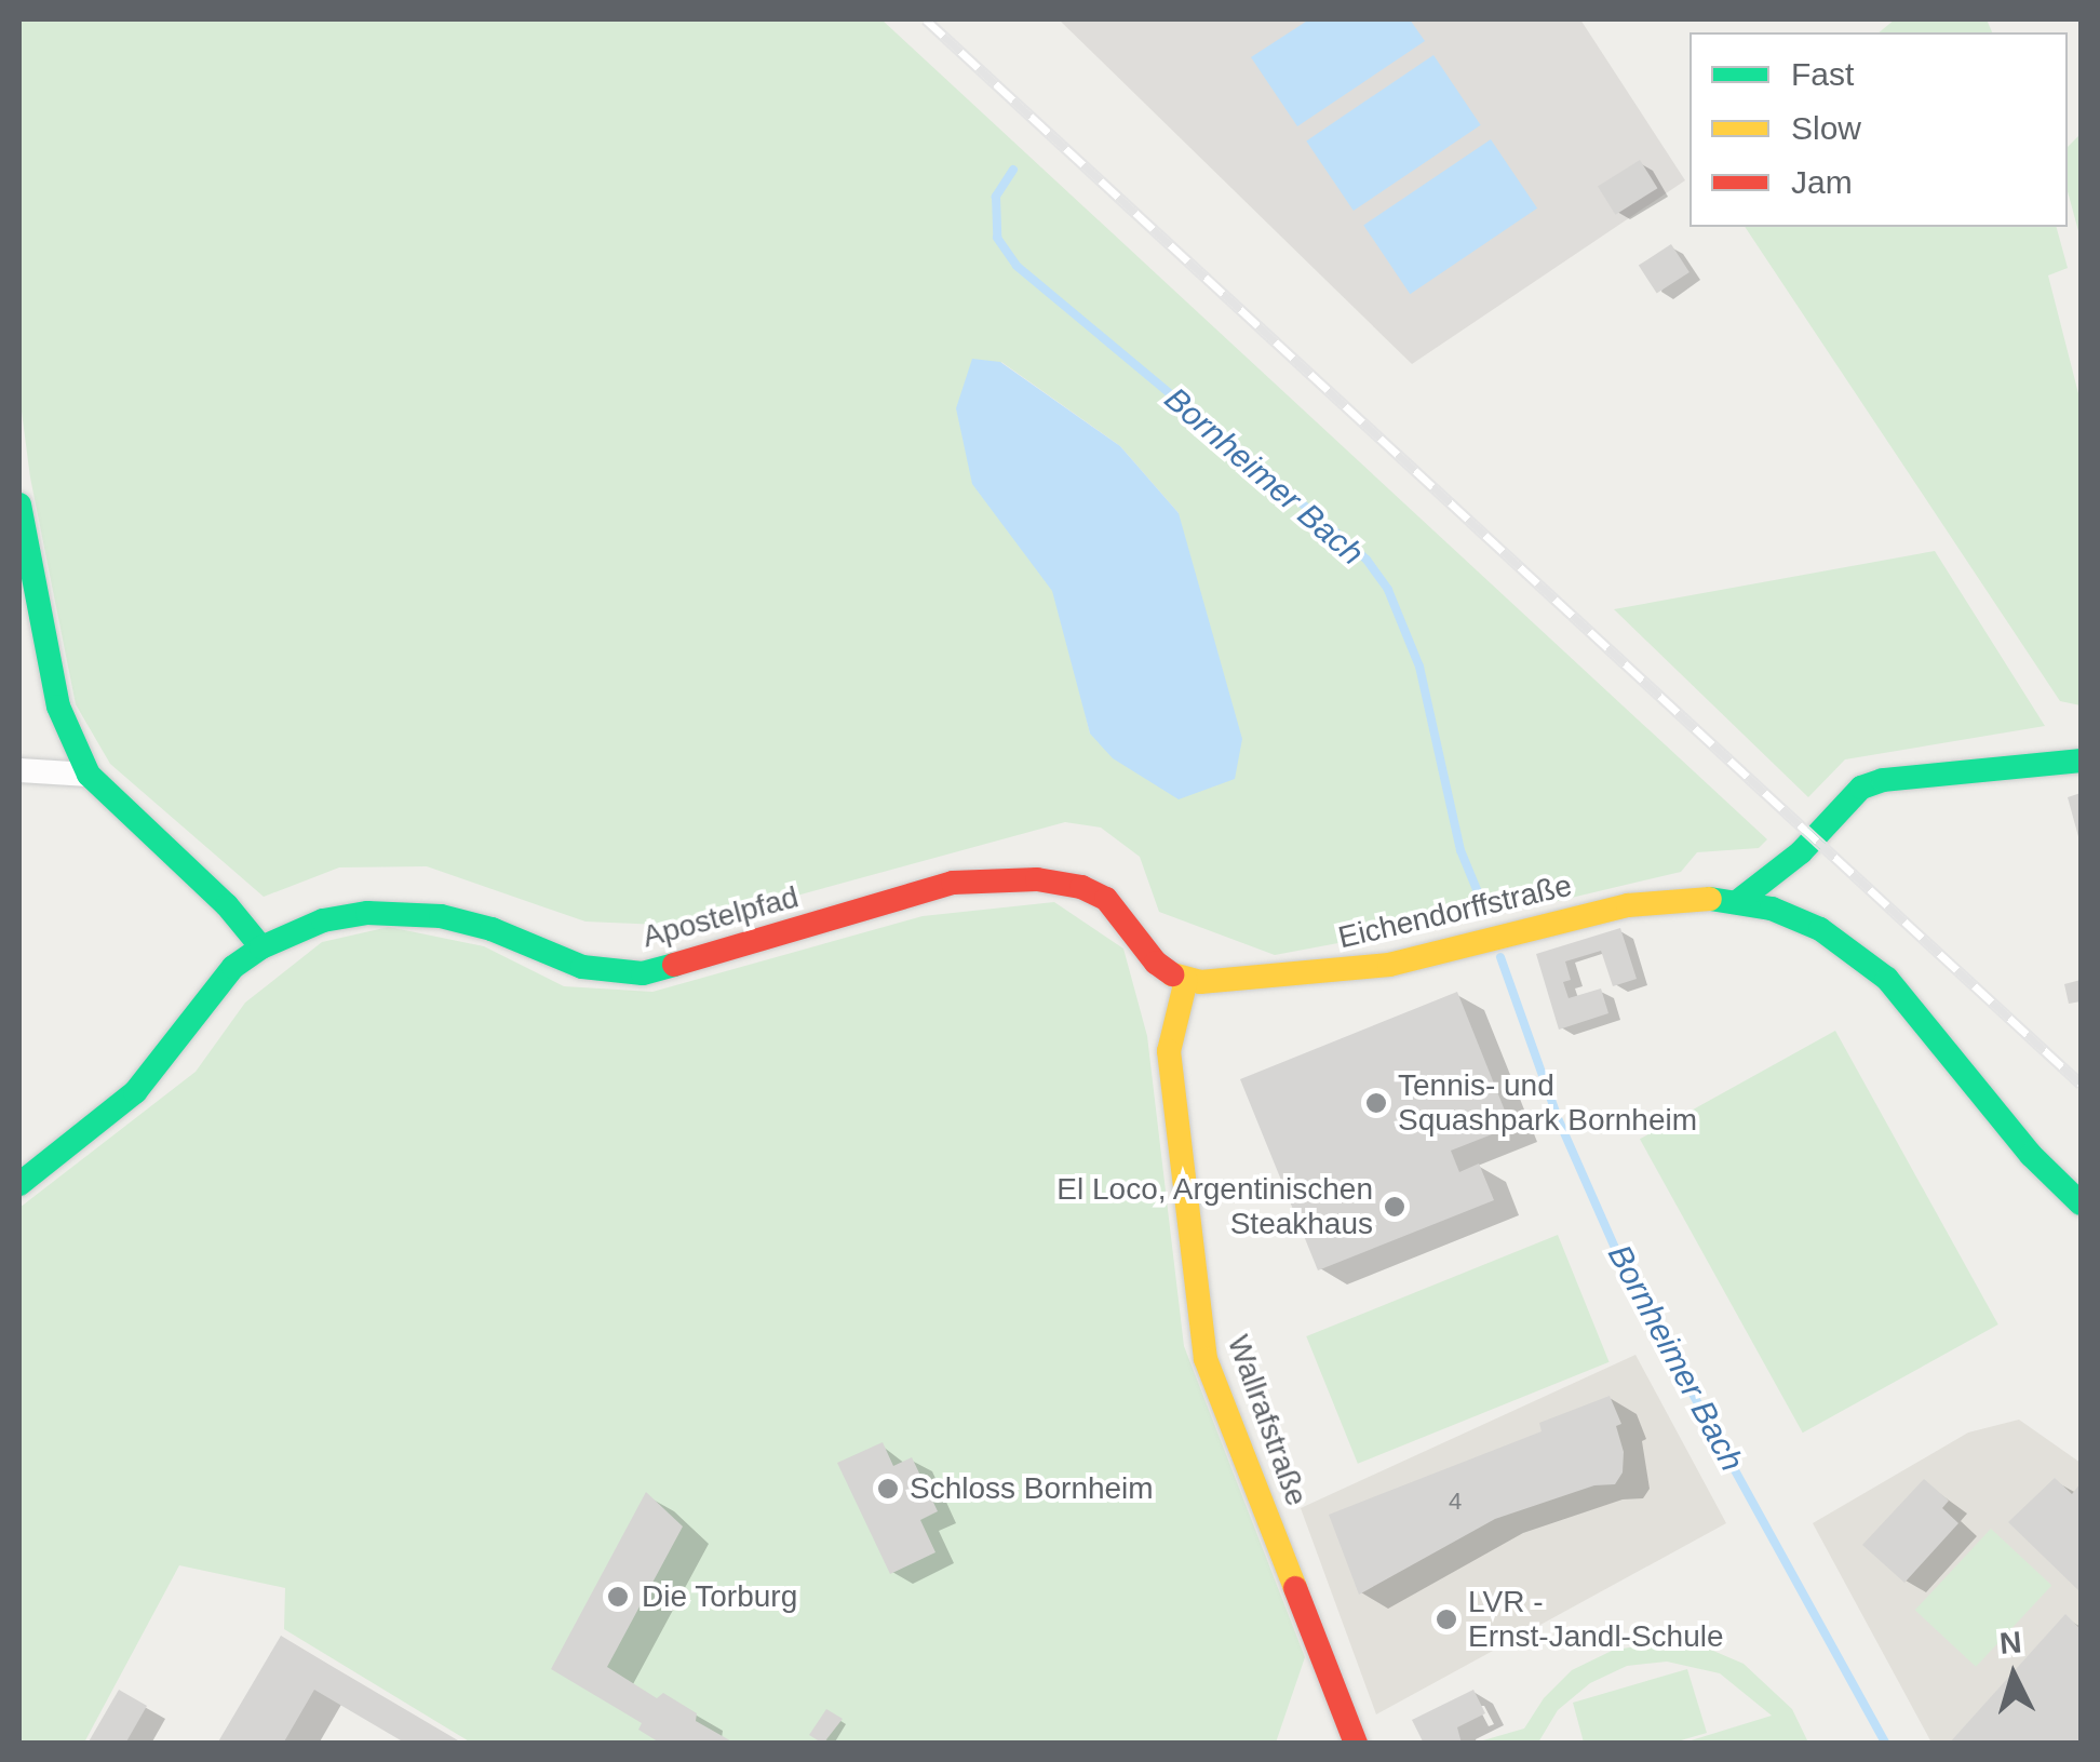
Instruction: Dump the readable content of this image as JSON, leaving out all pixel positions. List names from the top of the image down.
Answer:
{
  "streets": {
    "street": ["Eichendorffstraße", "Apostelpfad", "Wallrafstraße"]
  },
  "crossings": [
    ["Eichendorffstraße", "Apostelpfad"],
    ["Eichendorffstraße", "Wallrafstraße"],
    ["Apostelpfad", "Wallrafstraße"]
  ],
  "water": ["Bornheimer Bach"],
  "places": [
    "Tennis- und Squashpark Bornheim",
    "El Loco, Argentinischen Steakhaus",
    "Schloss Bornheim",
    "Die Torburg",
    "LVR - Ernst-Jandl-Schule"
  ],
  "house_numbers": ["4"],
  "legend": ["Fast", "Slow", "Jam"],
  "north": "top"
}
